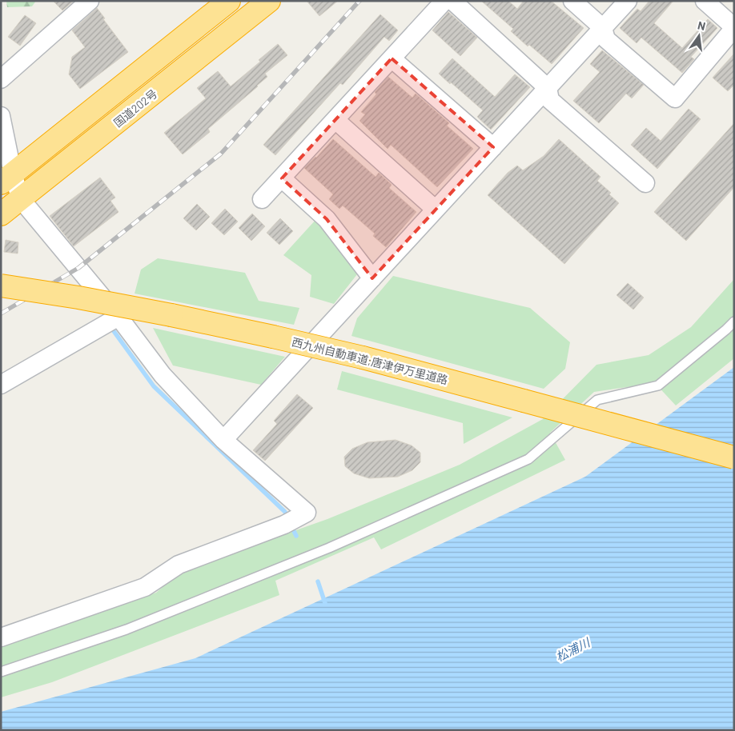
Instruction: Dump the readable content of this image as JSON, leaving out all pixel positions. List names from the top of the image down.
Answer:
{
  "streets": {
    "highway": ["国道202号", "西九州自動車道;唐津伊万里道路"]
  },
  "water": ["松浦川"],
  "north": "top"
}
